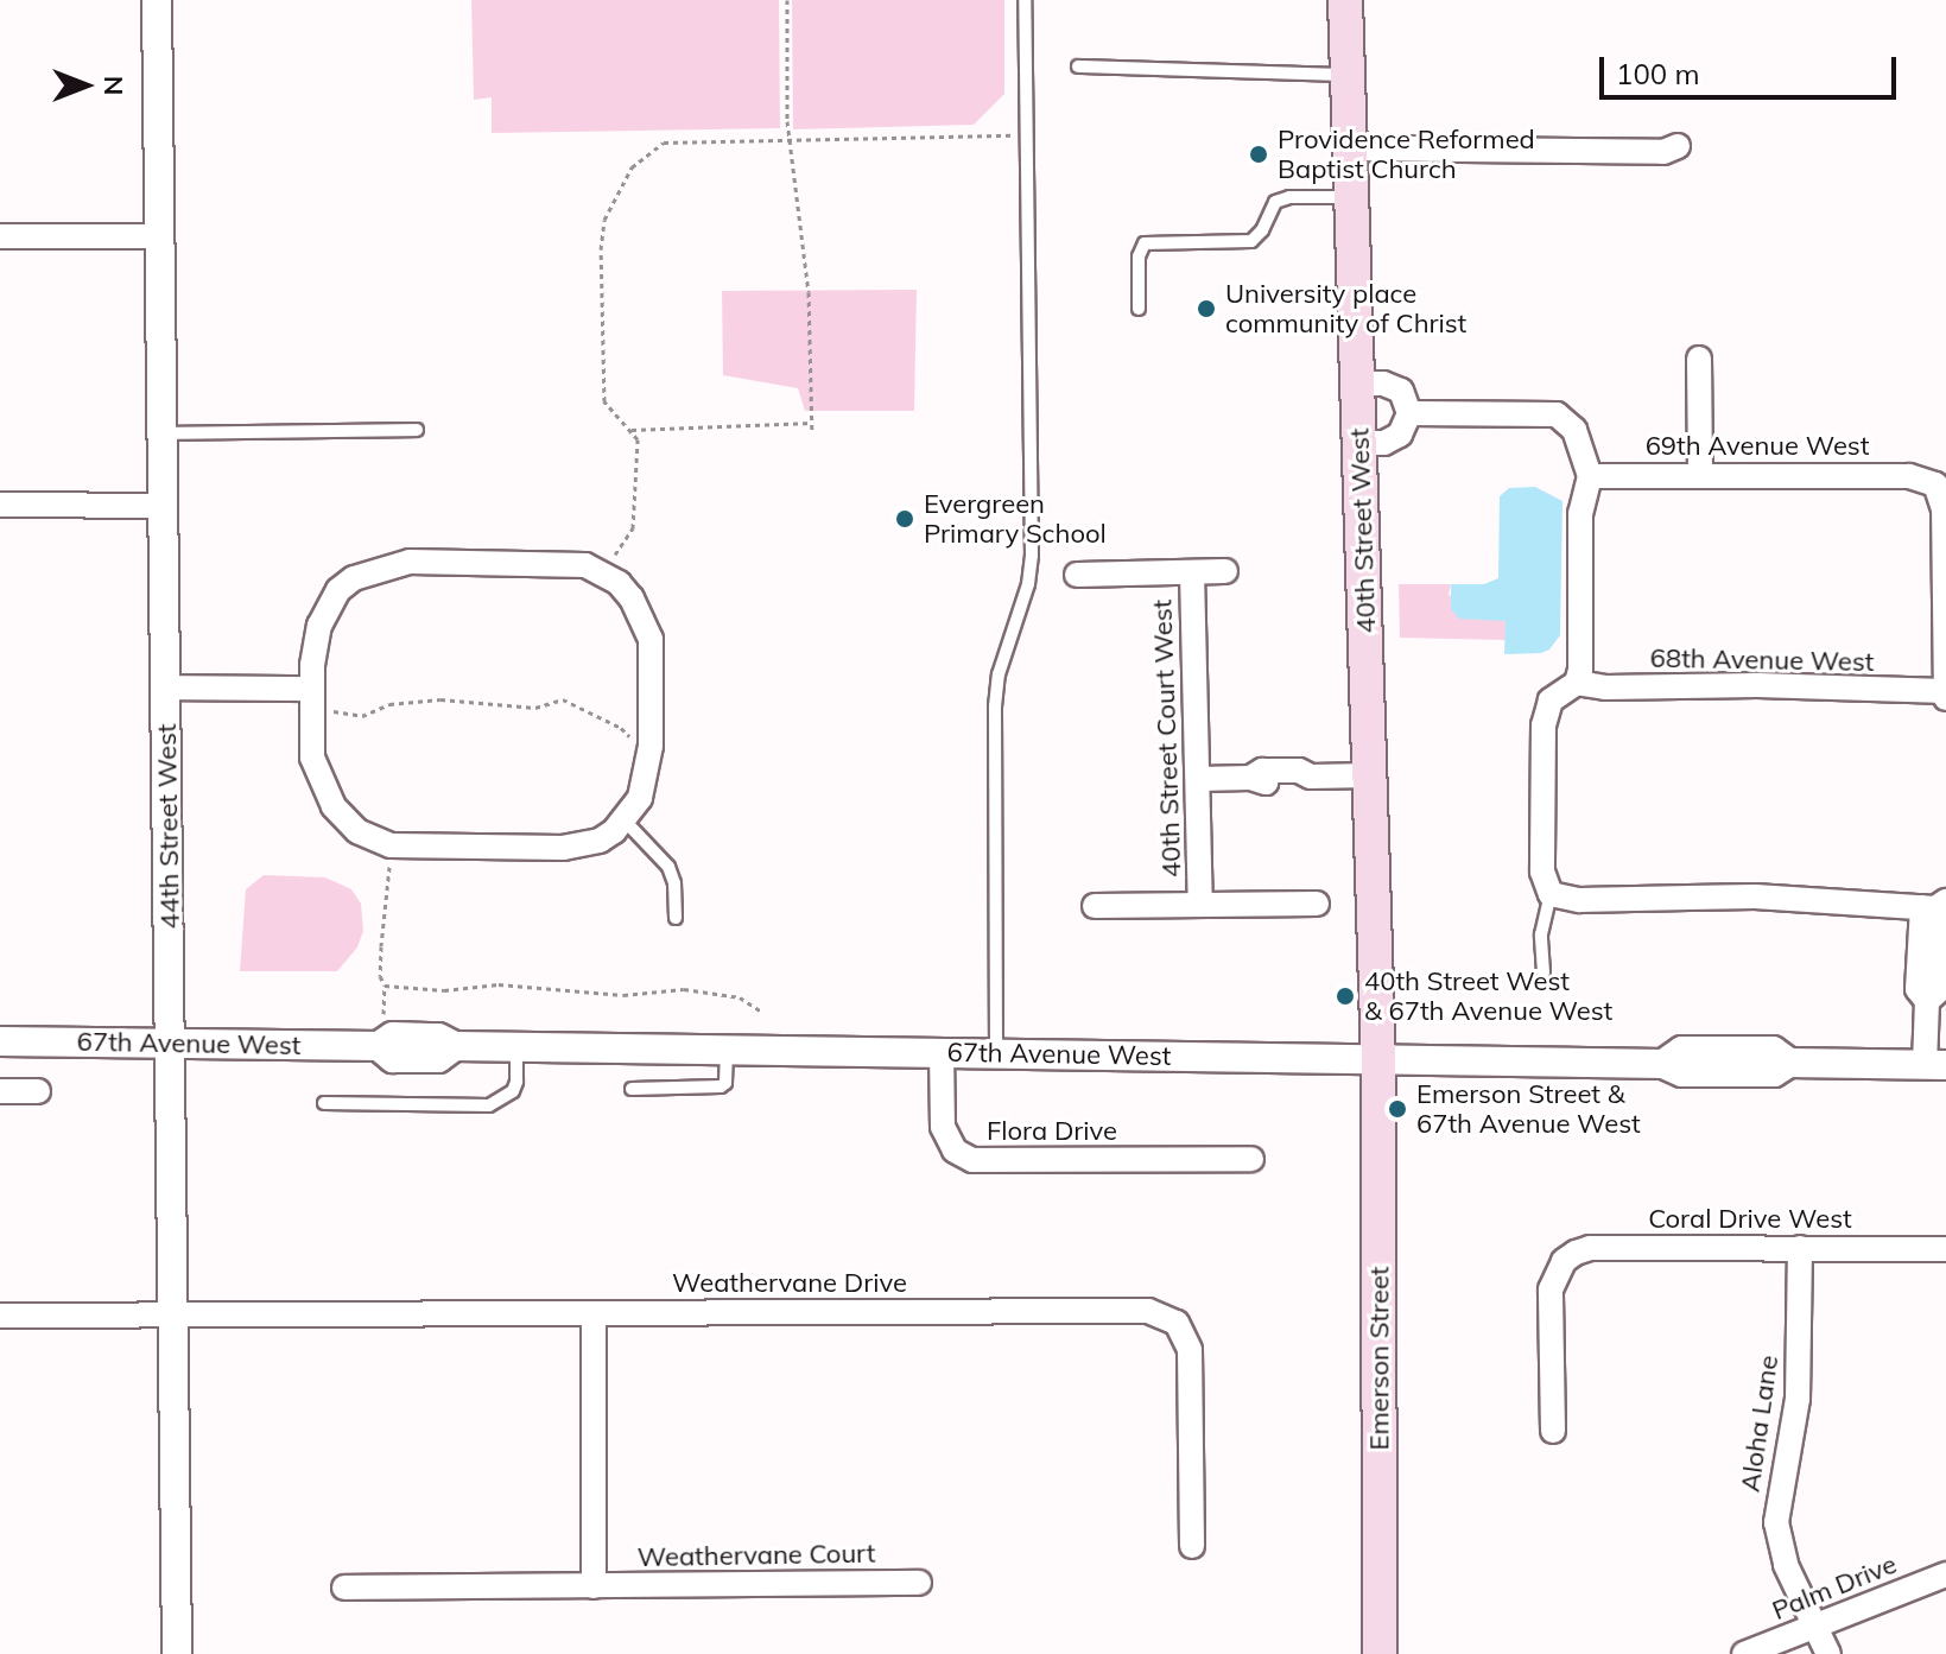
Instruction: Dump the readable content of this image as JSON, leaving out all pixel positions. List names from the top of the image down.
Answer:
{
  "streets": {
    "main road": ["40th Street West", "Emerson Street"],
    "street": [
      "69th Avenue West",
      "68th Avenue West",
      "40th Street Court West",
      "44th Street West",
      "67th Avenue West",
      "Flora Drive",
      "Coral Drive West",
      "Weathervane Drive",
      "Aloha Lane",
      "Weathervane Court",
      "Palm Drive"
    ]
  },
  "crossings": [
    ["69th Avenue West", "68th Avenue West"],
    ["40th Street West", "67th Avenue West"],
    ["40th Street West", "Emerson Street"],
    ["44th Street West", "67th Avenue West"],
    ["44th Street West", "Weathervane Drive"],
    ["67th Avenue West", "Flora Drive"],
    ["67th Avenue West", "Emerson Street"],
    ["Coral Drive West", "Aloha Lane"],
    ["Aloha Lane", "Palm Drive"]
  ],
  "places": [
    "Providence Reformed Baptist Church",
    "University place community of Christ",
    "Evergreen Primary School",
    "40th Street West & 67th Avenue West",
    "Emerson Street & 67th Avenue West"
  ],
  "scale_bar": "100 m",
  "north": "right"
}
